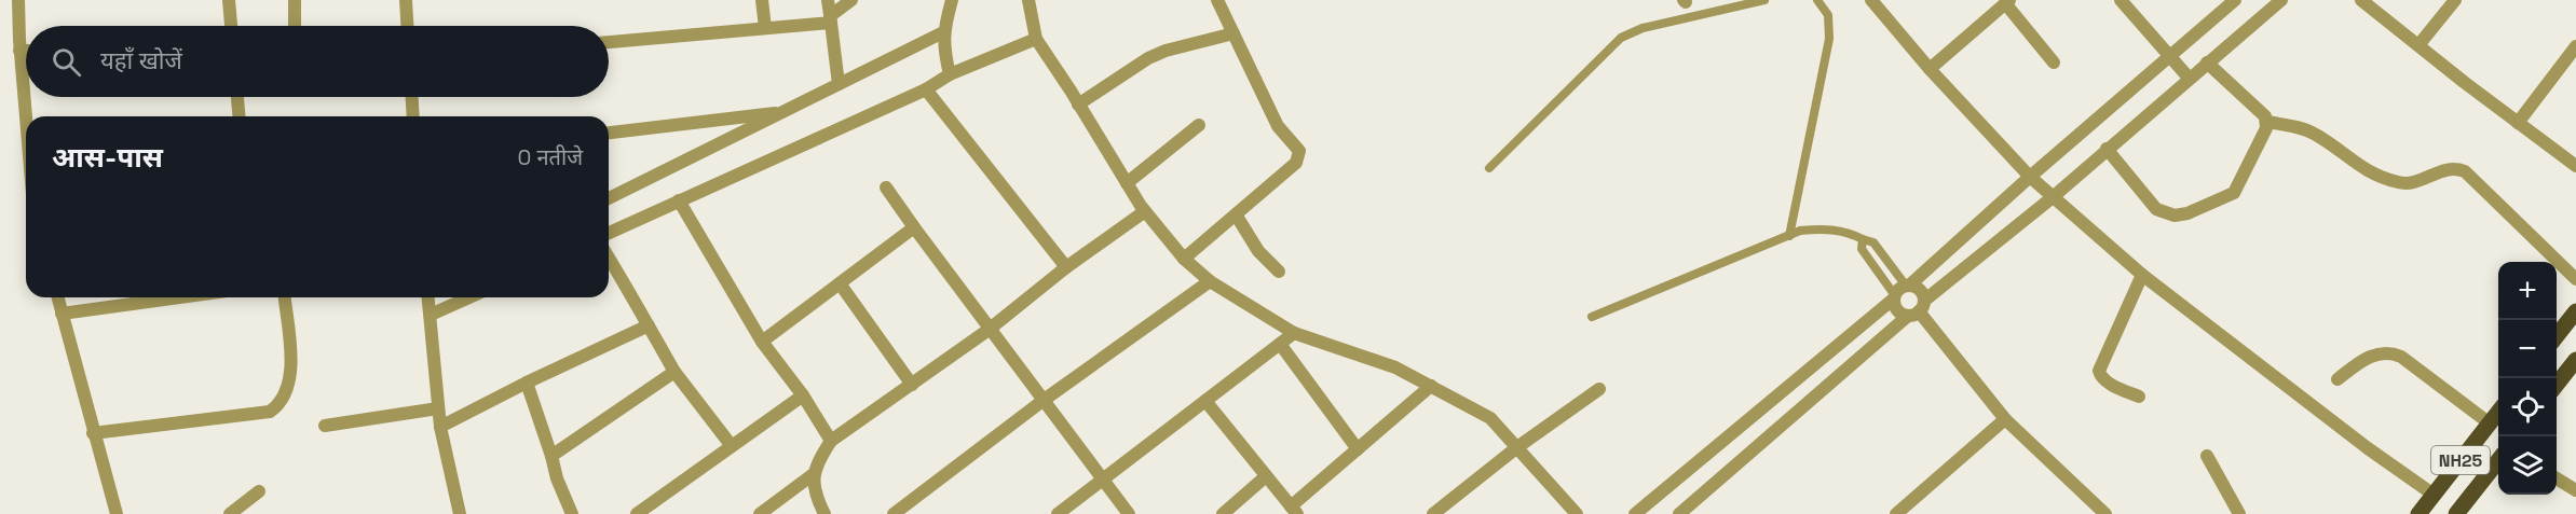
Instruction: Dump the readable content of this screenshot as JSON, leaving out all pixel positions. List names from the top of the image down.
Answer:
{
  "streets": {
    "main road": ["NH25"]
  },
  "page": {
    "search": "यहाँ खोजें",
    "heading": ["आस-पास", "0 नतीजे"],
    "map_buttons": ["+", "−"]
  }
}
